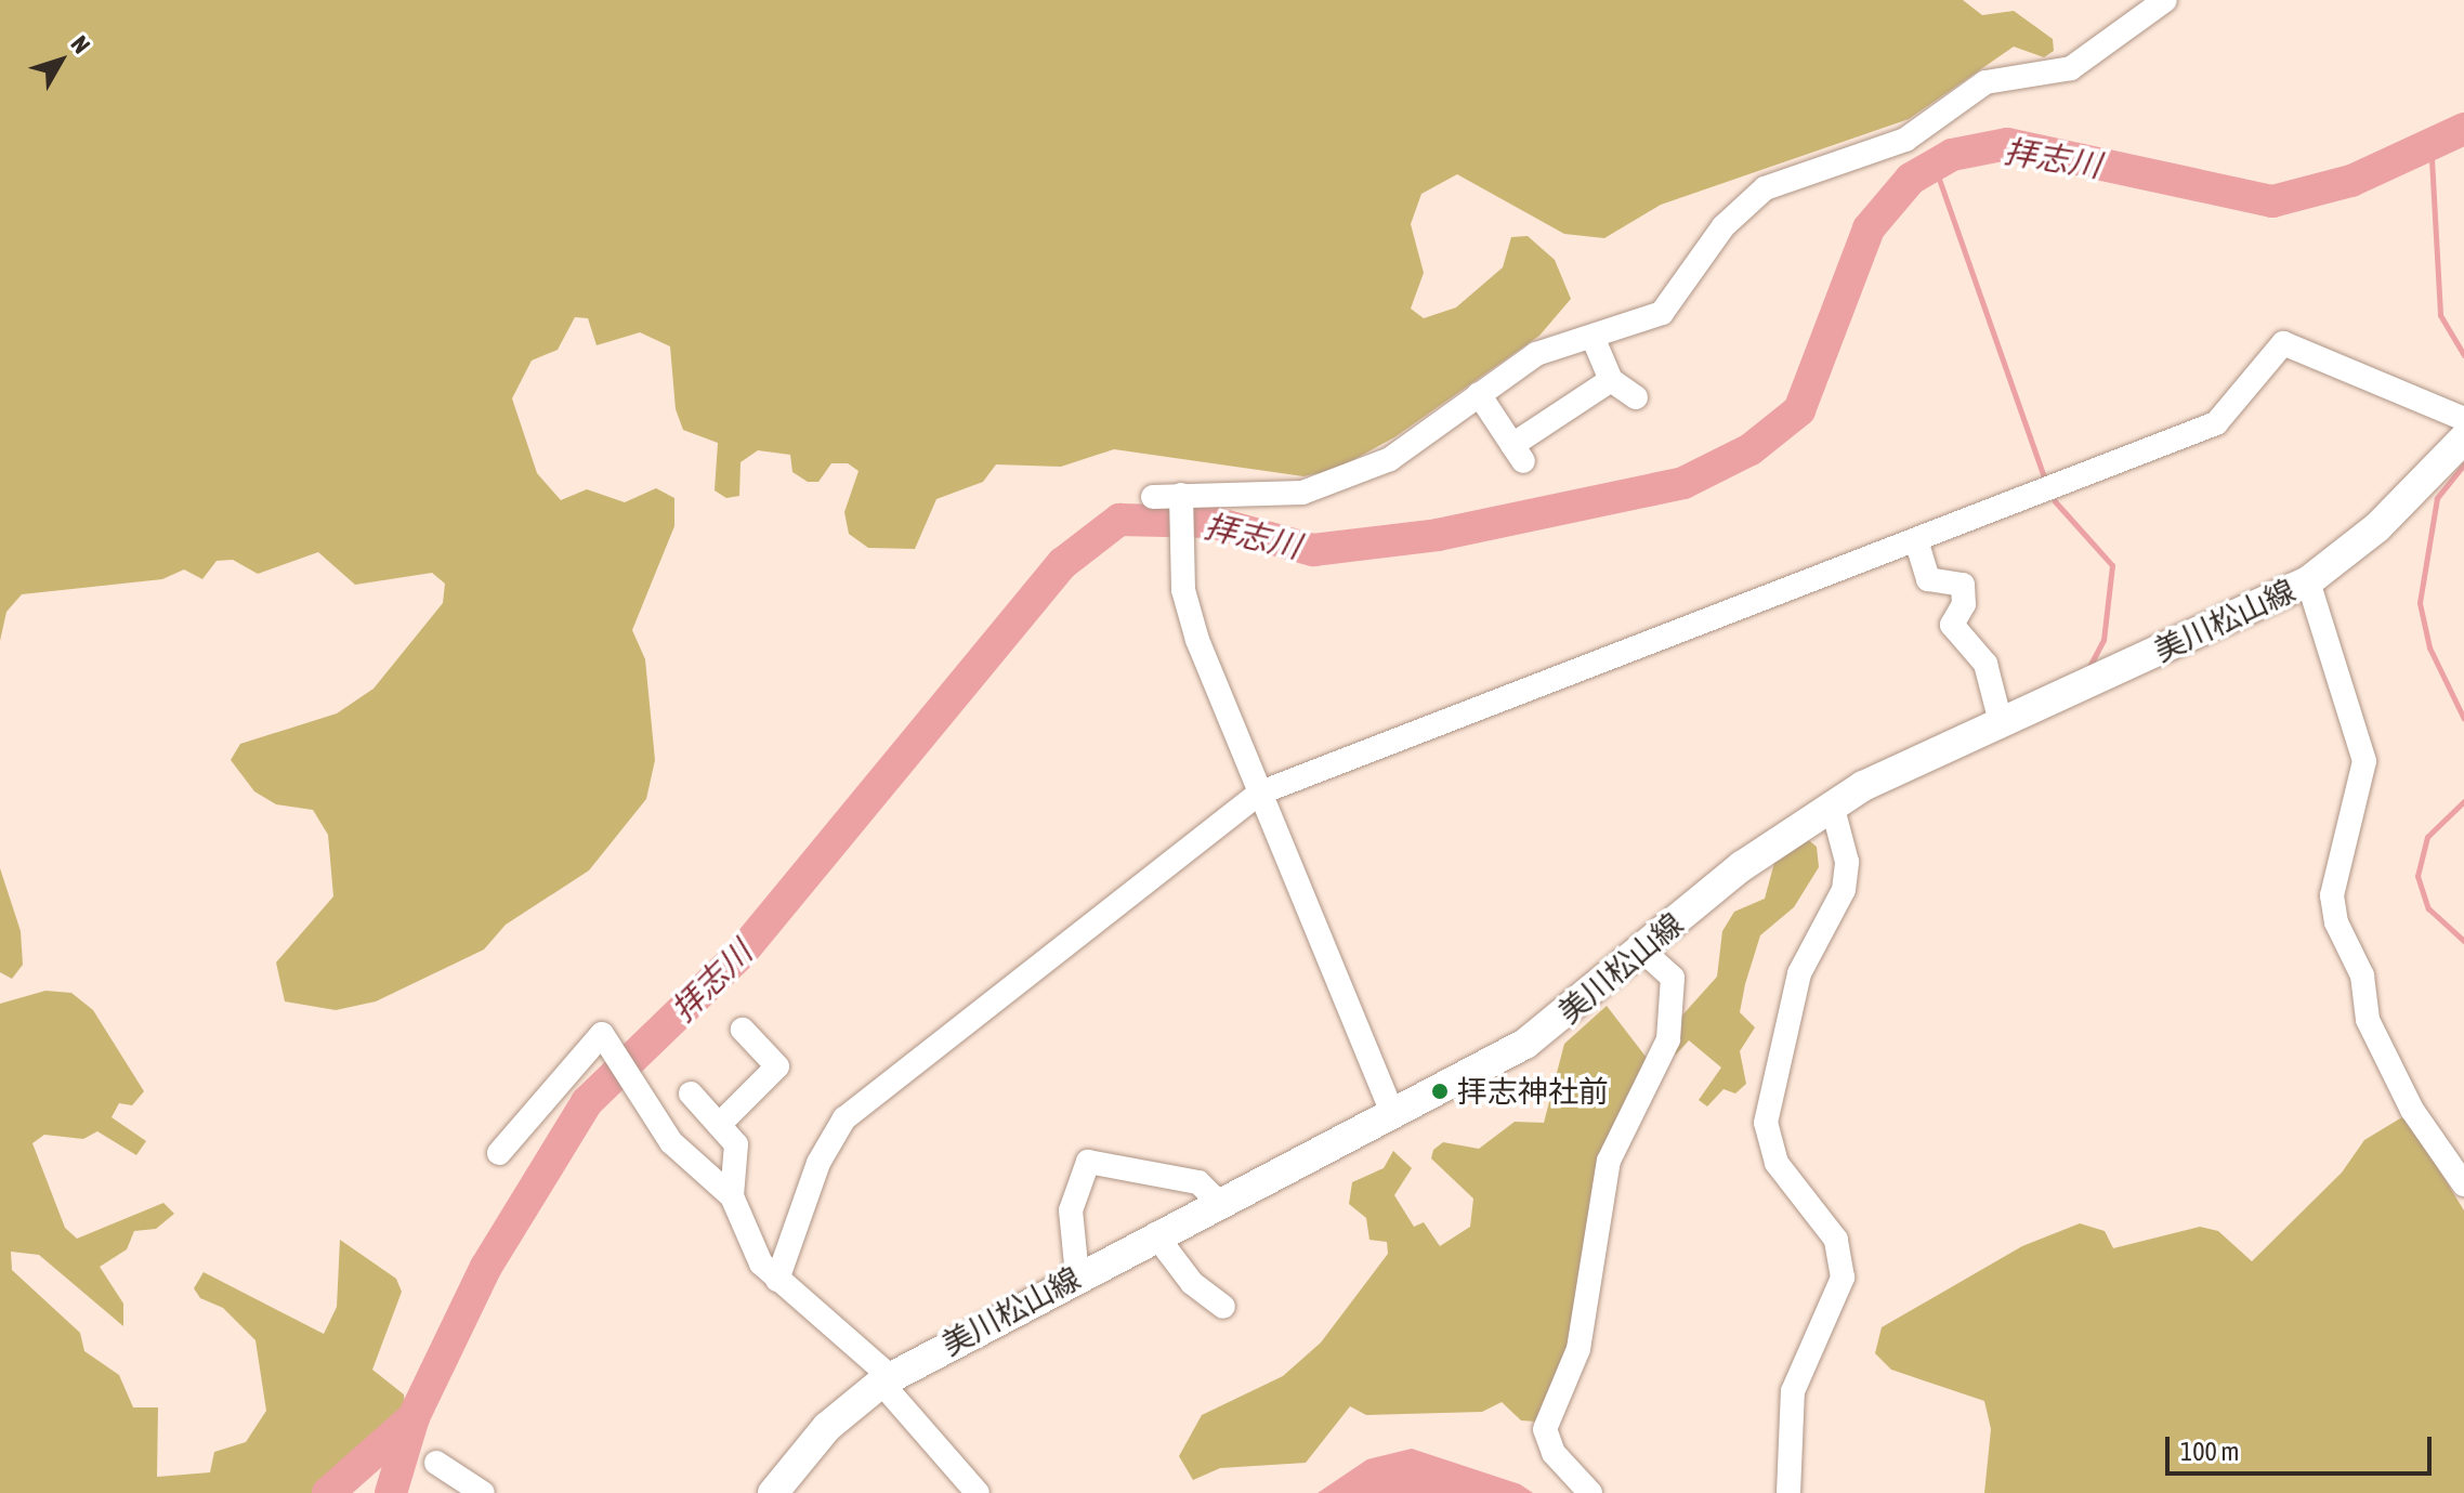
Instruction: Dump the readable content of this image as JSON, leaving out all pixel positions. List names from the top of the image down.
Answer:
{
  "streets": {
    "main road": ["美川松山線"]
  },
  "water": ["拝志川"],
  "places": ["拝志神社前"],
  "scale_bar": "100 m",
  "north": "top right"
}
